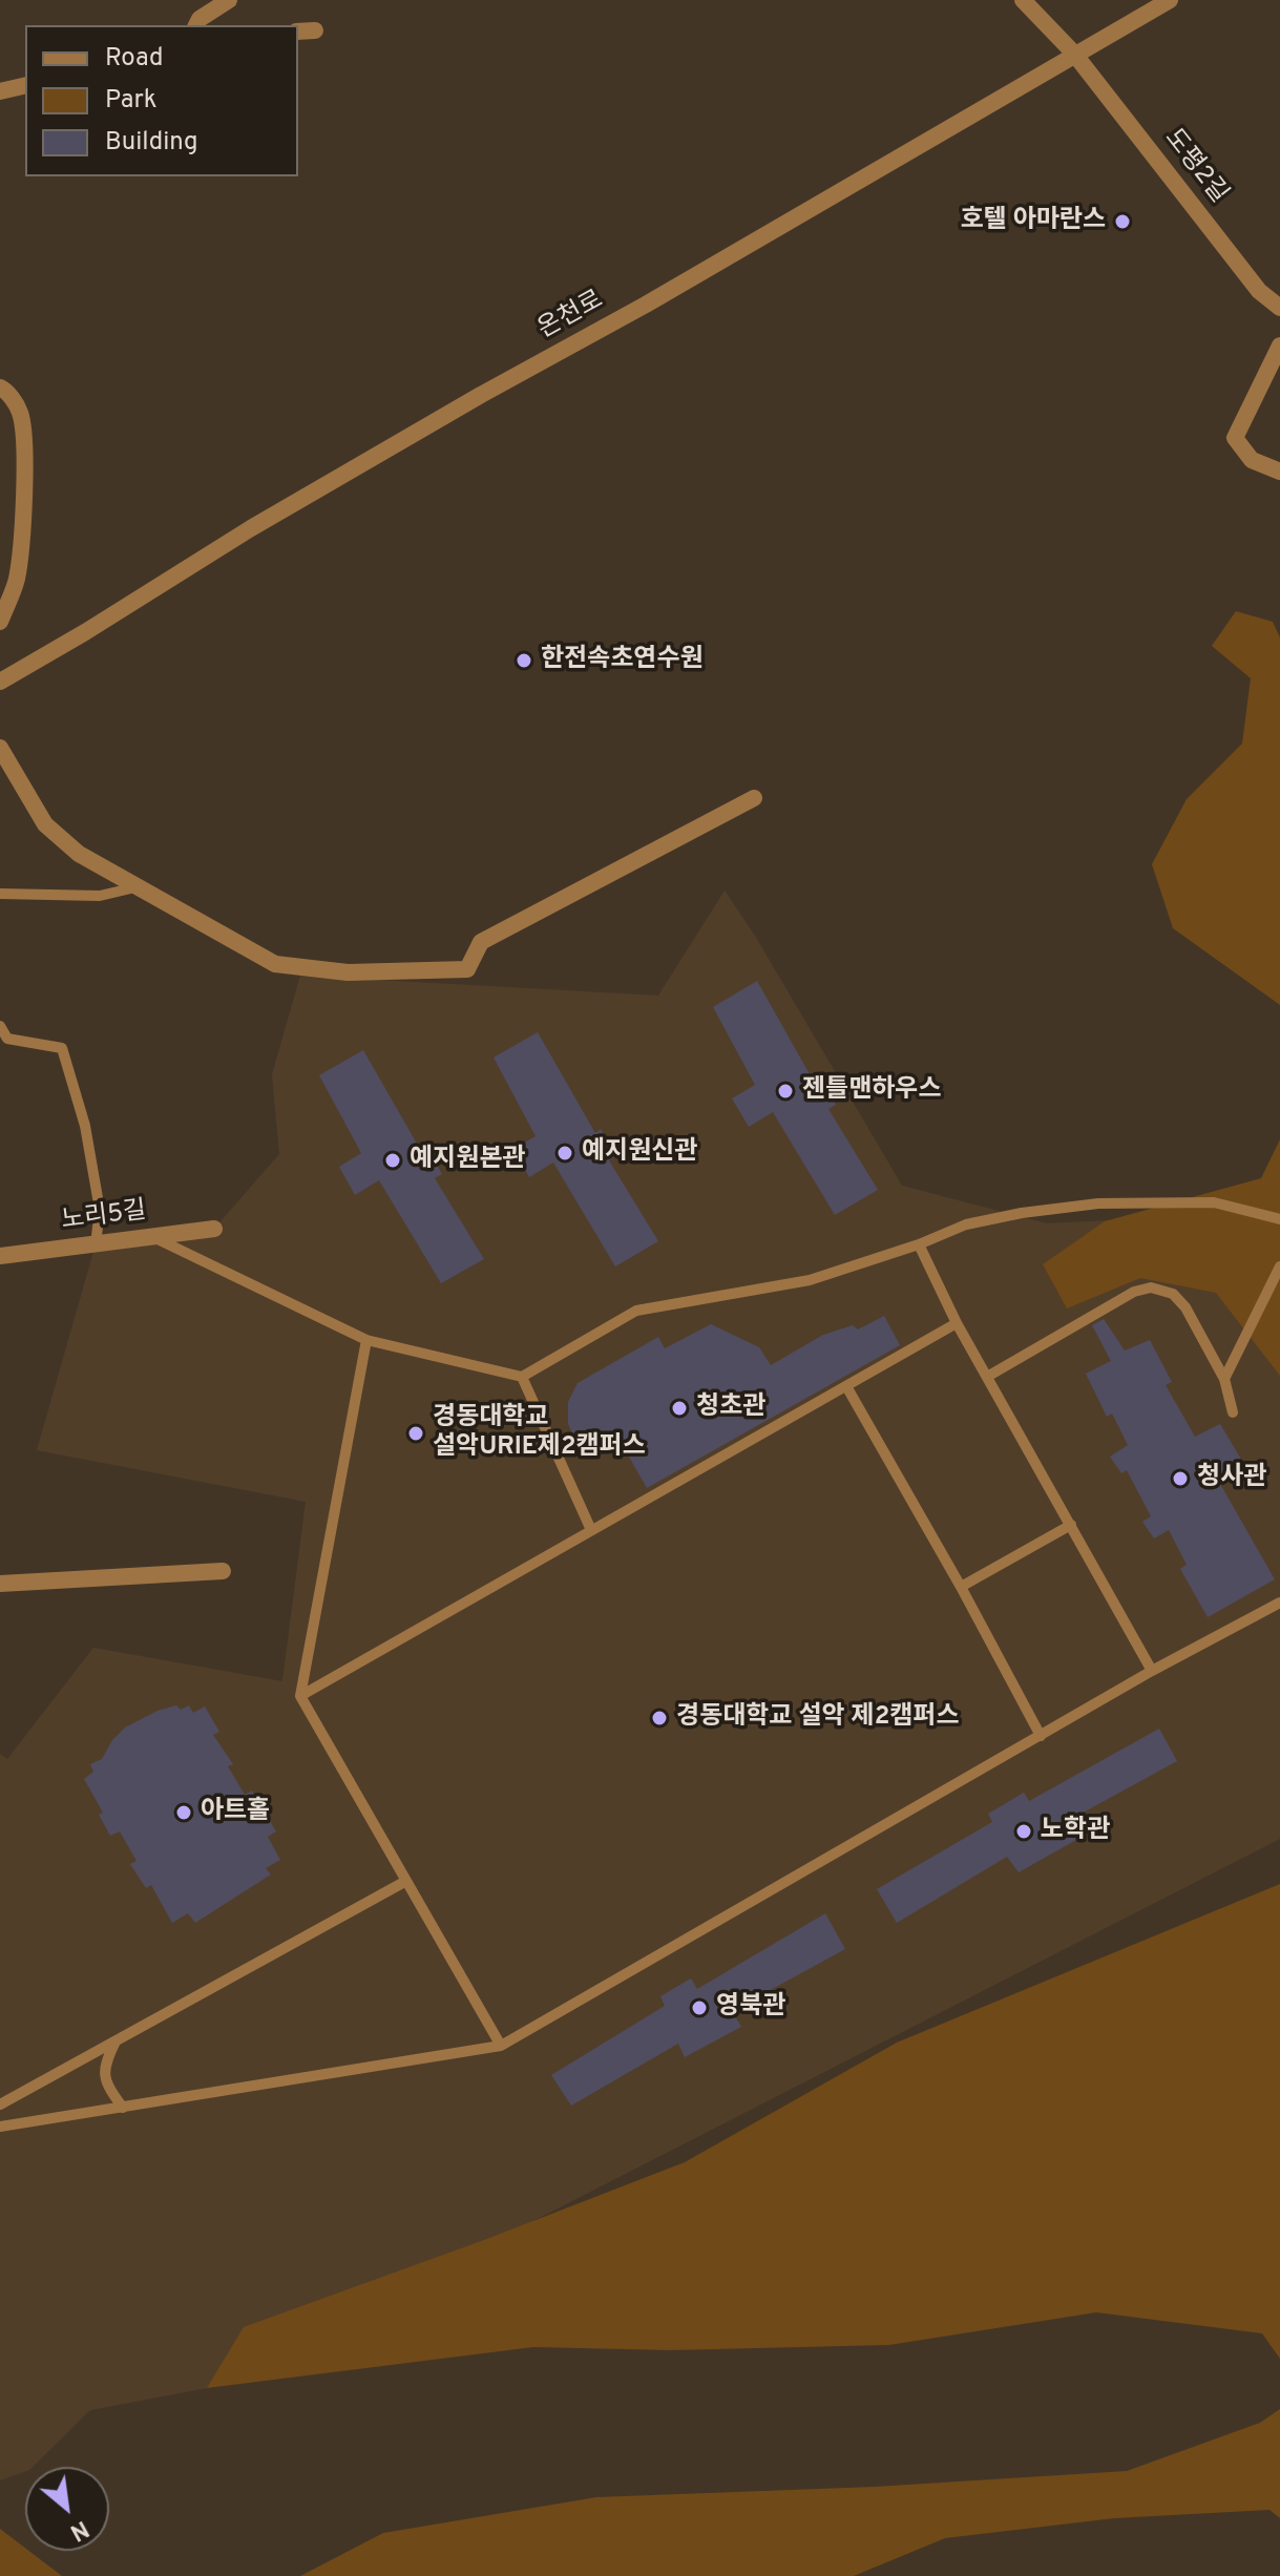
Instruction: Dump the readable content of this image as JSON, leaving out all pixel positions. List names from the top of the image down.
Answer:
{
  "streets": {
    "street": ["도평2길", "온천로", "노리5길"]
  },
  "crossings": [
    ["도평2길", "온천로"]
  ],
  "places": [
    "호텔 아마란스",
    "한전속초연수원",
    "젠틀맨하우스",
    "예지원신관",
    "예지원본관",
    "청초관",
    "경동대학교 설악URIE제2캠퍼스",
    "청사관",
    "경동대학교 설악 제2캠퍼스",
    "아트홀",
    "노학관",
    "영북관"
  ],
  "legend": ["Road", "Park", "Building"],
  "north": "bottom right"
}
